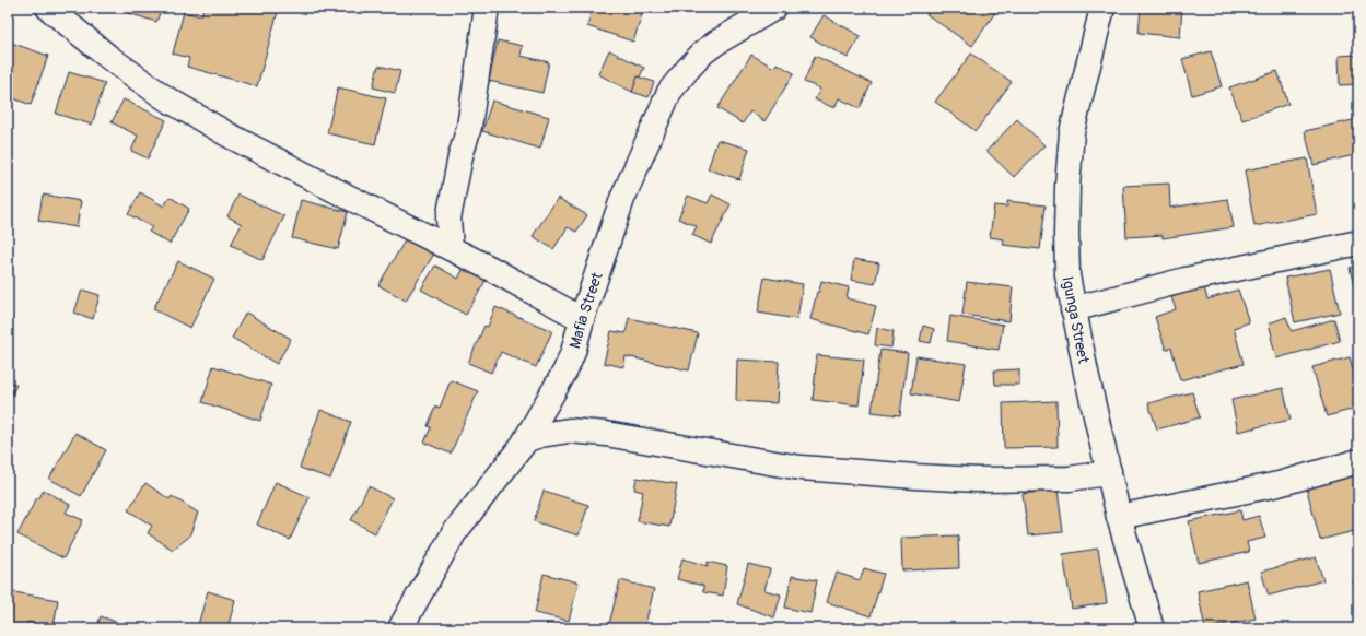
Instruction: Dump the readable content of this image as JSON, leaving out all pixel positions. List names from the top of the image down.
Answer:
{
  "streets": {
    "street": ["Mafia Street", "Igunga Street"]
  }
}
